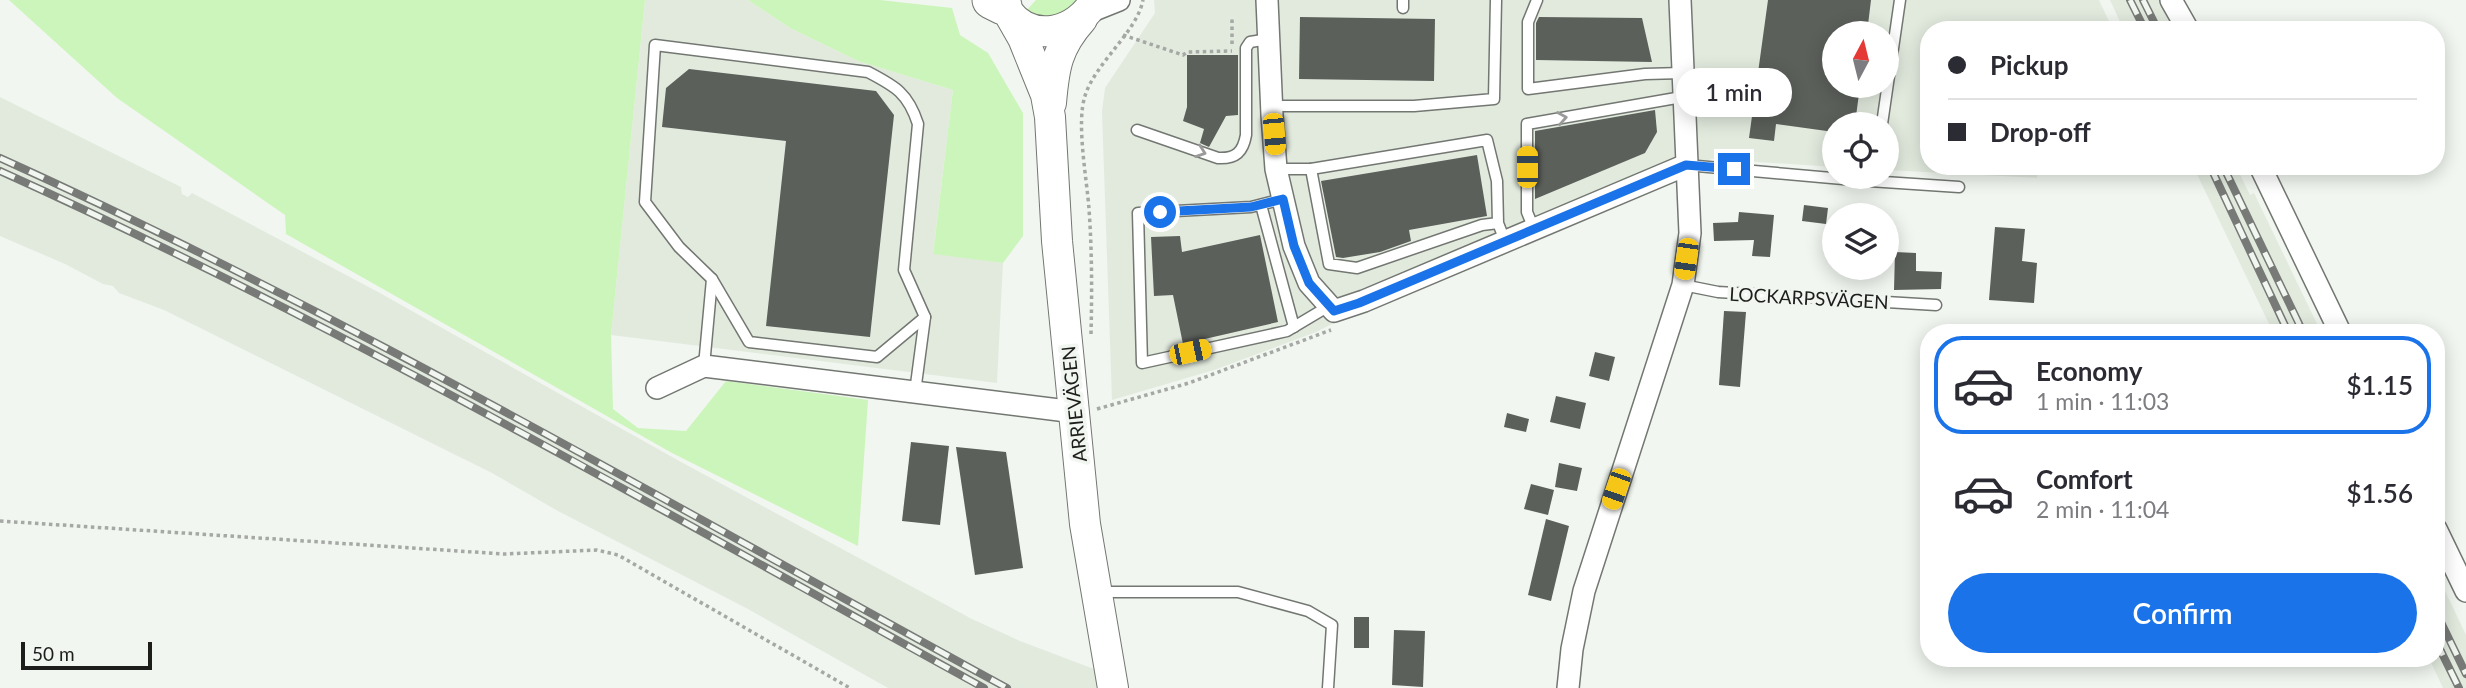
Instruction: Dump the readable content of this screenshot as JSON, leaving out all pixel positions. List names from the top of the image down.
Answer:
{
  "streets": {
    "main road": ["ARRIEVÄGEN"],
    "lane": ["LOCKARPSVÄGEN"]
  },
  "scale_bar": "50 m",
  "north": "top",
  "page": {
    "banner": ["Pickup", "Drop-off"],
    "bubble": "1 min",
    "list": [
      {
        "name": "Economy",
        "note": "1 min · 11:03",
        "value": "$1.15"
      },
      {
        "name": "Comfort",
        "note": "2 min · 11:04",
        "value": "$1.56"
      }
    ],
    "buttons": "Confirm",
    "scale": "50 m"
  }
}
